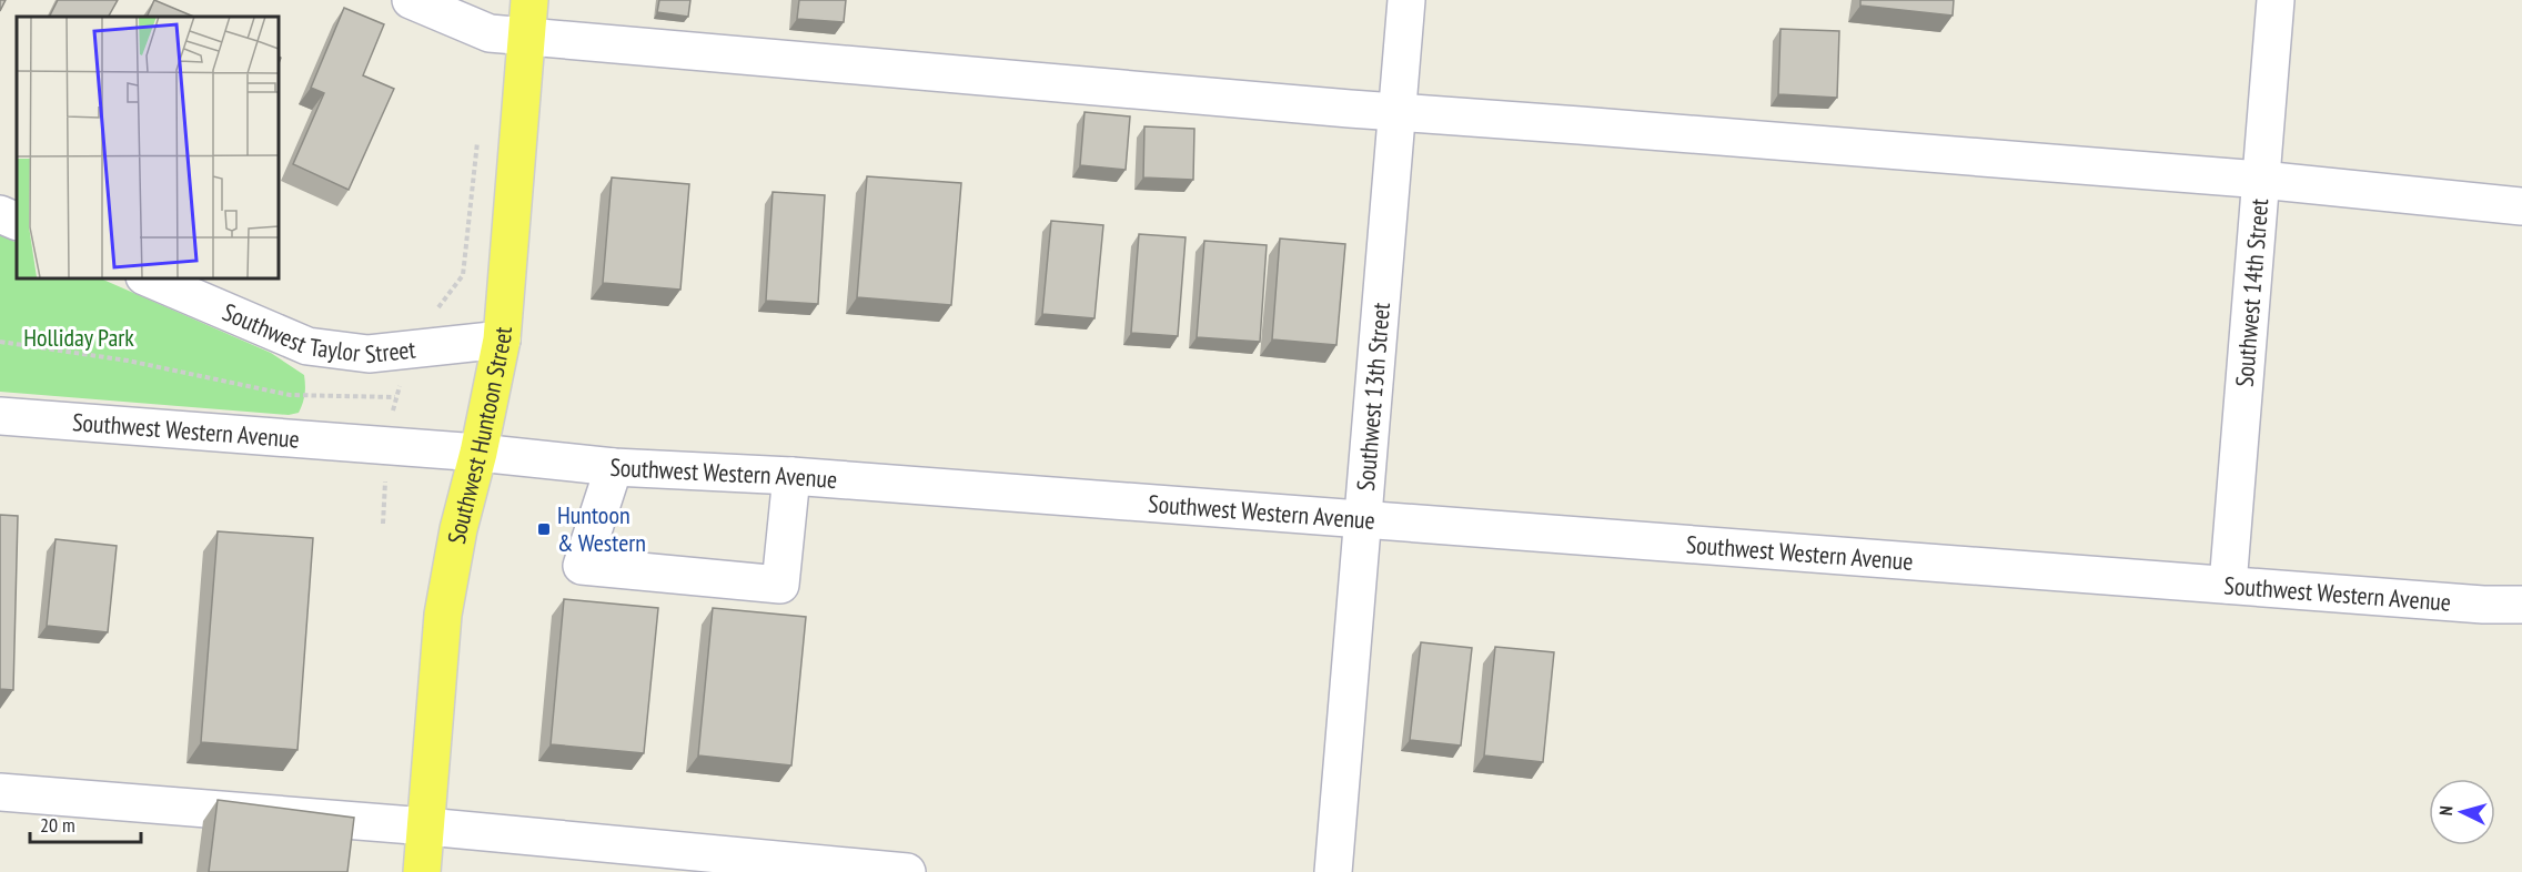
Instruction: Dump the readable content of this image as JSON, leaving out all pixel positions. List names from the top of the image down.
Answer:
{
  "streets": {
    "main road": ["Southwest Huntoon Street"],
    "street": [
      "Southwest 14th Street",
      "Southwest Taylor Street",
      "Southwest 13th Street",
      "Southwest Western Avenue"
    ]
  },
  "crossings": [
    ["Southwest 14th Street", "Southwest Western Avenue"],
    ["Southwest Taylor Street", "Southwest Huntoon Street"],
    ["Southwest 13th Street", "Southwest Western Avenue"],
    ["Southwest Western Avenue", "Southwest Huntoon Street"]
  ],
  "parks": ["Holliday Park"],
  "places": {
    "transit": ["Huntoon & Western"]
  },
  "scale_bar": "20 m",
  "north": "left"
}
